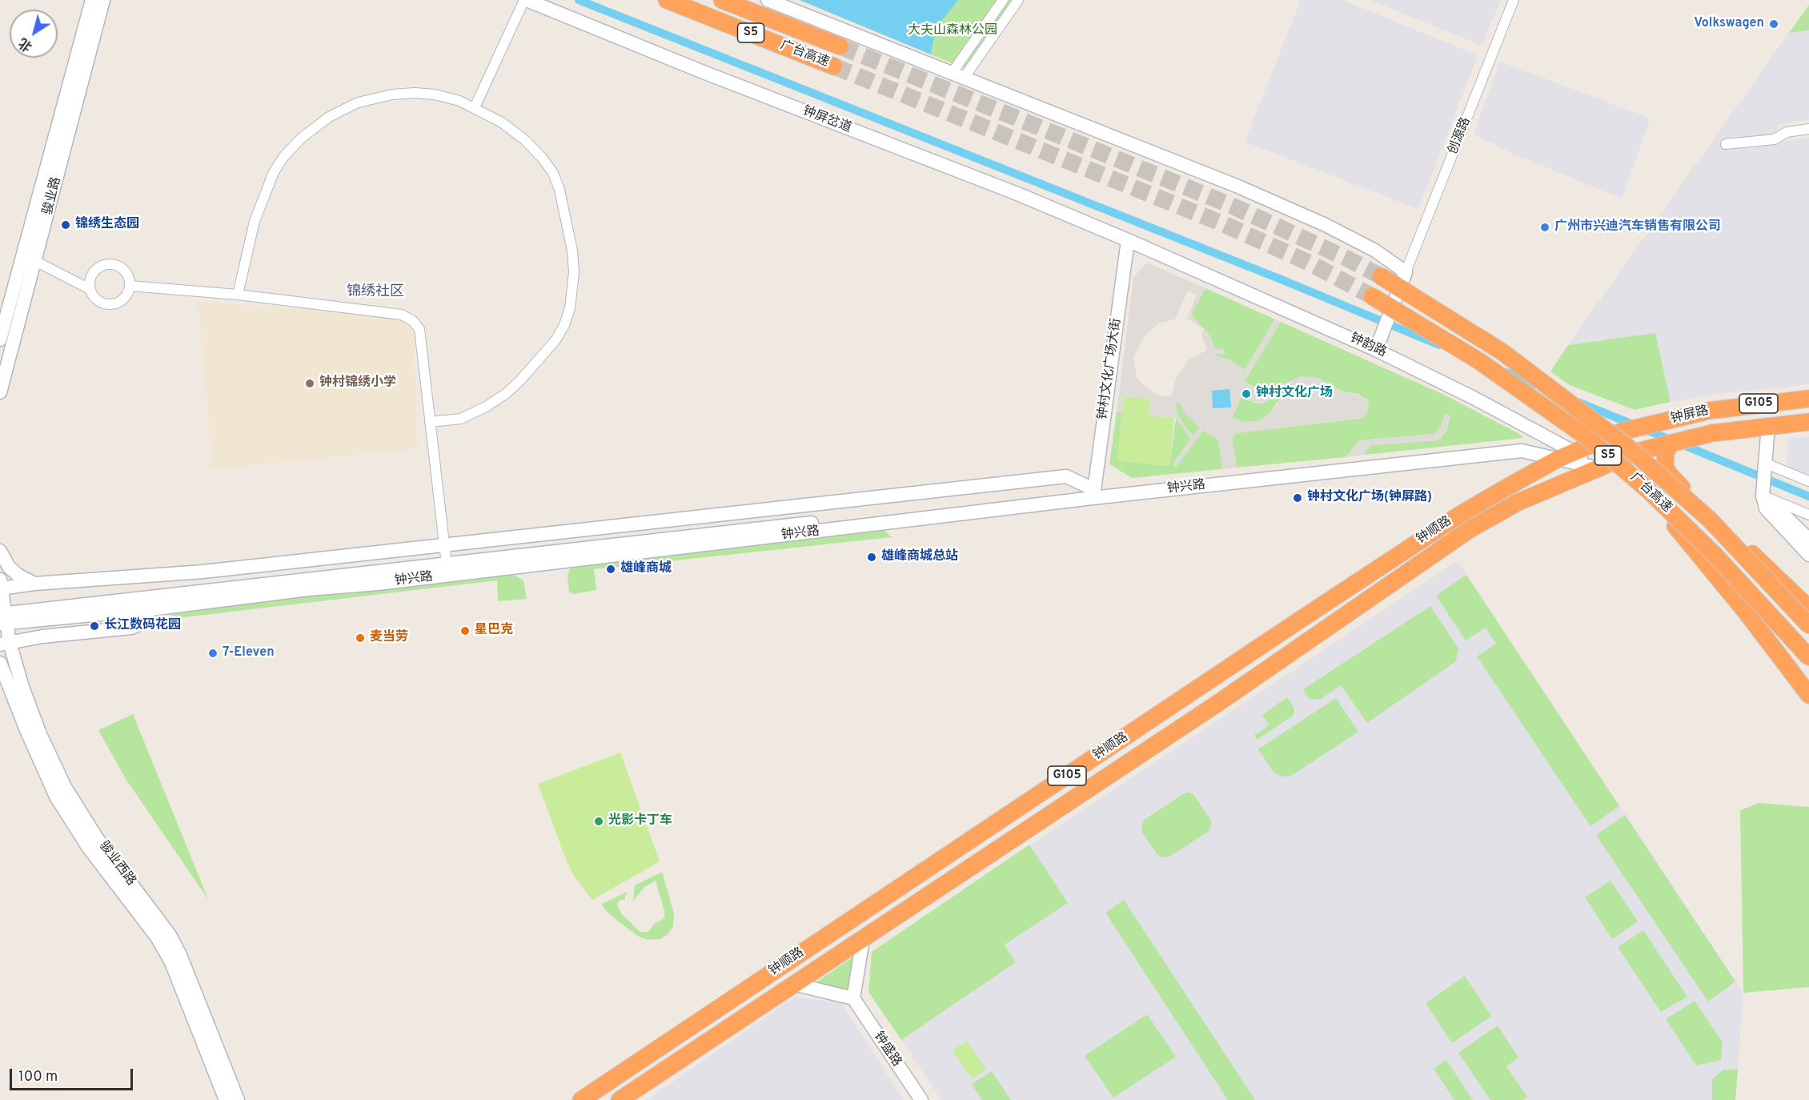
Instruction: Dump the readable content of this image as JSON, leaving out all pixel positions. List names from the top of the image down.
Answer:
{
  "streets": {
    "highway": [
      "S5",
      "广台高速",
      "G105",
      "钟屏路",
      "钟顺路"
    ],
    "main road": [
      "钟屏岔道",
      "骏业路",
      "钟韵路",
      "钟村文化广场大街",
      "钟兴路",
      "骏业西路",
      "钟盛路"
    ],
    "street": ["创源路"]
  },
  "crossings": [
    ["钟屏岔道", "钟韵路"],
    ["钟屏岔道", "钟村文化广场大街"],
    ["钟韵路", "钟村文化广场大街"],
    ["钟韵路", "钟屏路"],
    ["钟韵路", "钟兴路"],
    ["钟韵路", "钟顺路"],
    ["钟村文化广场大街", "钟兴路"],
    ["钟屏路", "钟兴路"],
    ["钟屏路", "钟顺路"],
    ["钟兴路", "钟顺路"],
    ["钟兴路", "骏业西路"]
  ],
  "districts": ["锦绣社区"],
  "parks": ["大夫山森林公园"],
  "places": [
    "Volkswagen",
    "锦绣生态园",
    "广州市兴迪汽车销售有限公司",
    "钟村锦绣小学",
    "钟村文化广场",
    "钟村文化广场(钟屏路)",
    "雄峰商城总站",
    "雄峰商城",
    "长江数码花园",
    "星巴克",
    "麦当劳",
    "7-Eleven",
    "光影卡丁车"
  ],
  "scale_bar": "100 m",
  "north": "bottom left"
}
